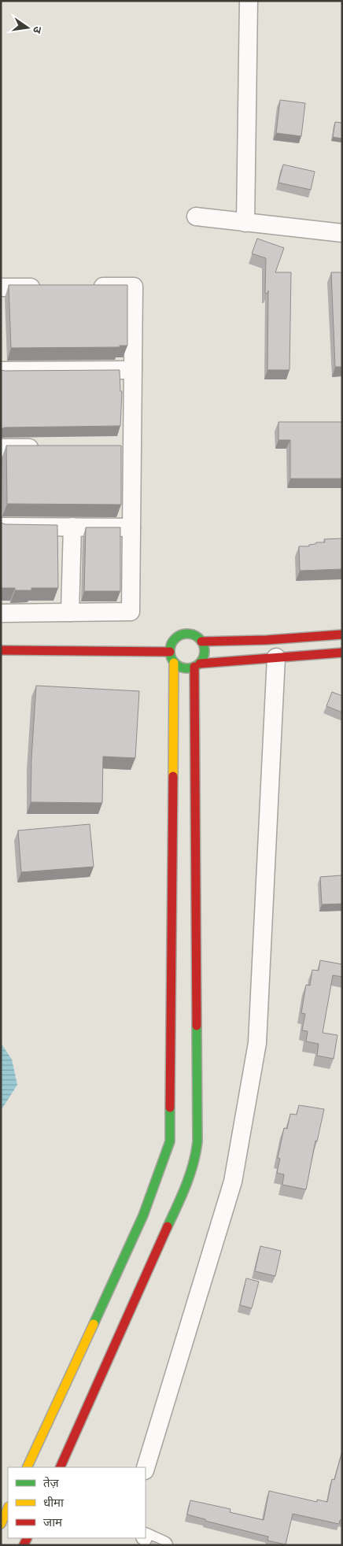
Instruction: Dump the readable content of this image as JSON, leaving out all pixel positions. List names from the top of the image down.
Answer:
{
  "legend": ["तेज़", "धीमा", "जाम"],
  "north": "right"
}
